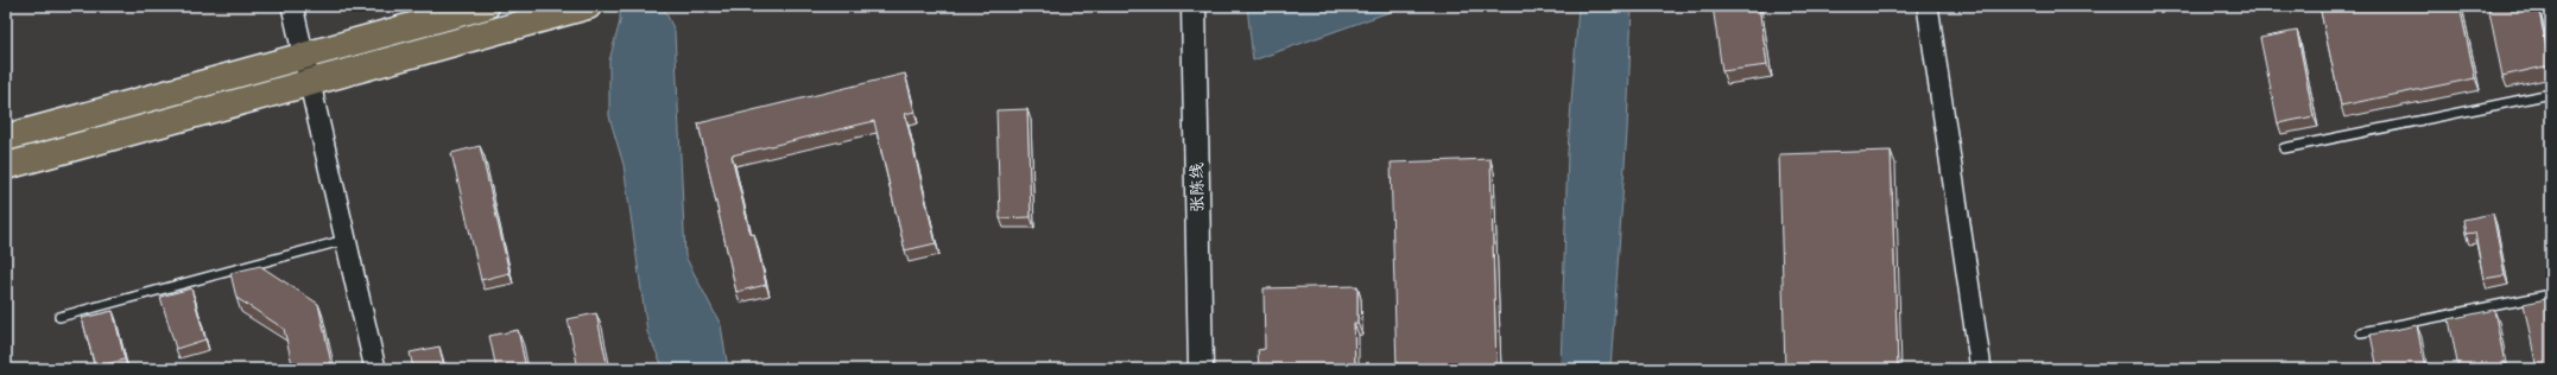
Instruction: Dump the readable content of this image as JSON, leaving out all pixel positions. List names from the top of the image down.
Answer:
{
  "streets": {
    "main road": ["张陈线"]
  }
}
